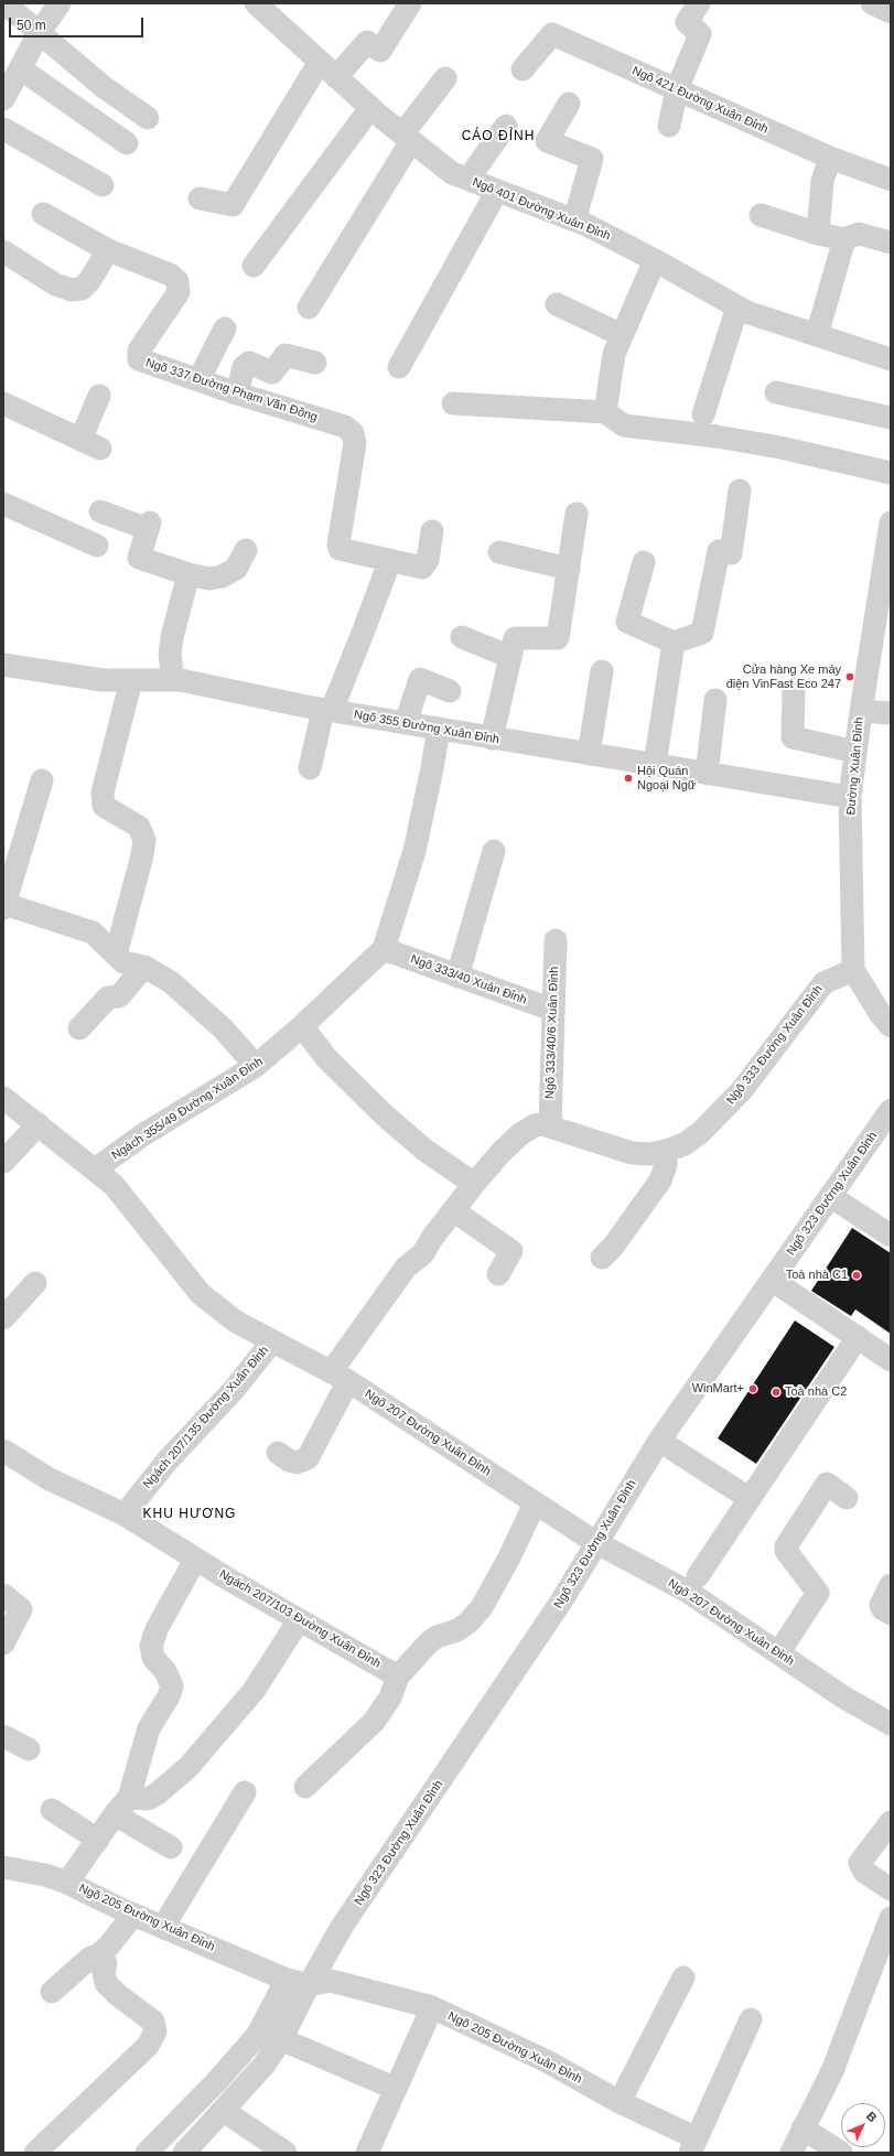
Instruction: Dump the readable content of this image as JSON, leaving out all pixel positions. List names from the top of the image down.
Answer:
{
  "streets": {
    "street": [
      "Ngõ 421 Đường Xuân Đỉnh",
      "Ngõ 401 Đường Xuân Đỉnh",
      "Ngõ 337 Đường Phạm Văn Đồng",
      "Ngõ 355 Đường Xuân Đỉnh",
      "Đường Xuân Đỉnh",
      "Ngõ 333/40 Xuân Đỉnh",
      "Ngõ 333/40/6 Xuân Đỉnh",
      "Ngõ 333 Đường Xuân Đỉnh",
      "Ngách 355/49 Đường Xuân Đỉnh",
      "Ngõ 323 Đường Xuân Đỉnh",
      "Ngách 207/135 Đường Xuân Đỉnh",
      "Ngõ 207 Đường Xuân Đỉnh",
      "Ngách 207/103 Đường Xuân Đỉnh",
      "Ngõ 205 Đường Xuân Đỉnh"
    ]
  },
  "crossings": [
    ["Ngõ 355 Đường Xuân Đỉnh", "Đường Xuân Đỉnh"],
    ["Ngõ 355 Đường Xuân Đỉnh", "Ngách 355/49 Đường Xuân Đỉnh"],
    ["Đường Xuân Đỉnh", "Ngõ 333 Đường Xuân Đỉnh"],
    ["Ngõ 333/40 Xuân Đỉnh", "Ngõ 333/40/6 Xuân Đỉnh"],
    ["Ngõ 333/40 Xuân Đỉnh", "Ngách 355/49 Đường Xuân Đỉnh"],
    ["Ngõ 333/40/6 Xuân Đỉnh", "Ngõ 333 Đường Xuân Đỉnh"],
    ["Ngõ 333 Đường Xuân Đỉnh", "Ngõ 207 Đường Xuân Đỉnh"],
    ["Ngách 355/49 Đường Xuân Đỉnh", "Ngõ 207 Đường Xuân Đỉnh"],
    ["Ngõ 323 Đường Xuân Đỉnh", "Ngõ 207 Đường Xuân Đỉnh"],
    ["Ngõ 323 Đường Xuân Đỉnh", "Ngõ 205 Đường Xuân Đỉnh"],
    ["Ngách 207/135 Đường Xuân Đỉnh", "Ngõ 207 Đường Xuân Đỉnh"],
    ["Ngách 207/135 Đường Xuân Đỉnh", "Ngách 207/103 Đường Xuân Đỉnh"]
  ],
  "districts": ["CÁO ĐỈNH", "KHU HƯƠNG"],
  "places": [
    "Cửa hàng Xe máy điện VinFast Eco 247",
    "Hội Quán Ngoại Ngữ",
    "Toà nhà C1",
    "WinMart+",
    "Toà nhà C2"
  ],
  "scale_bar": "50 m",
  "north": "top right"
}
